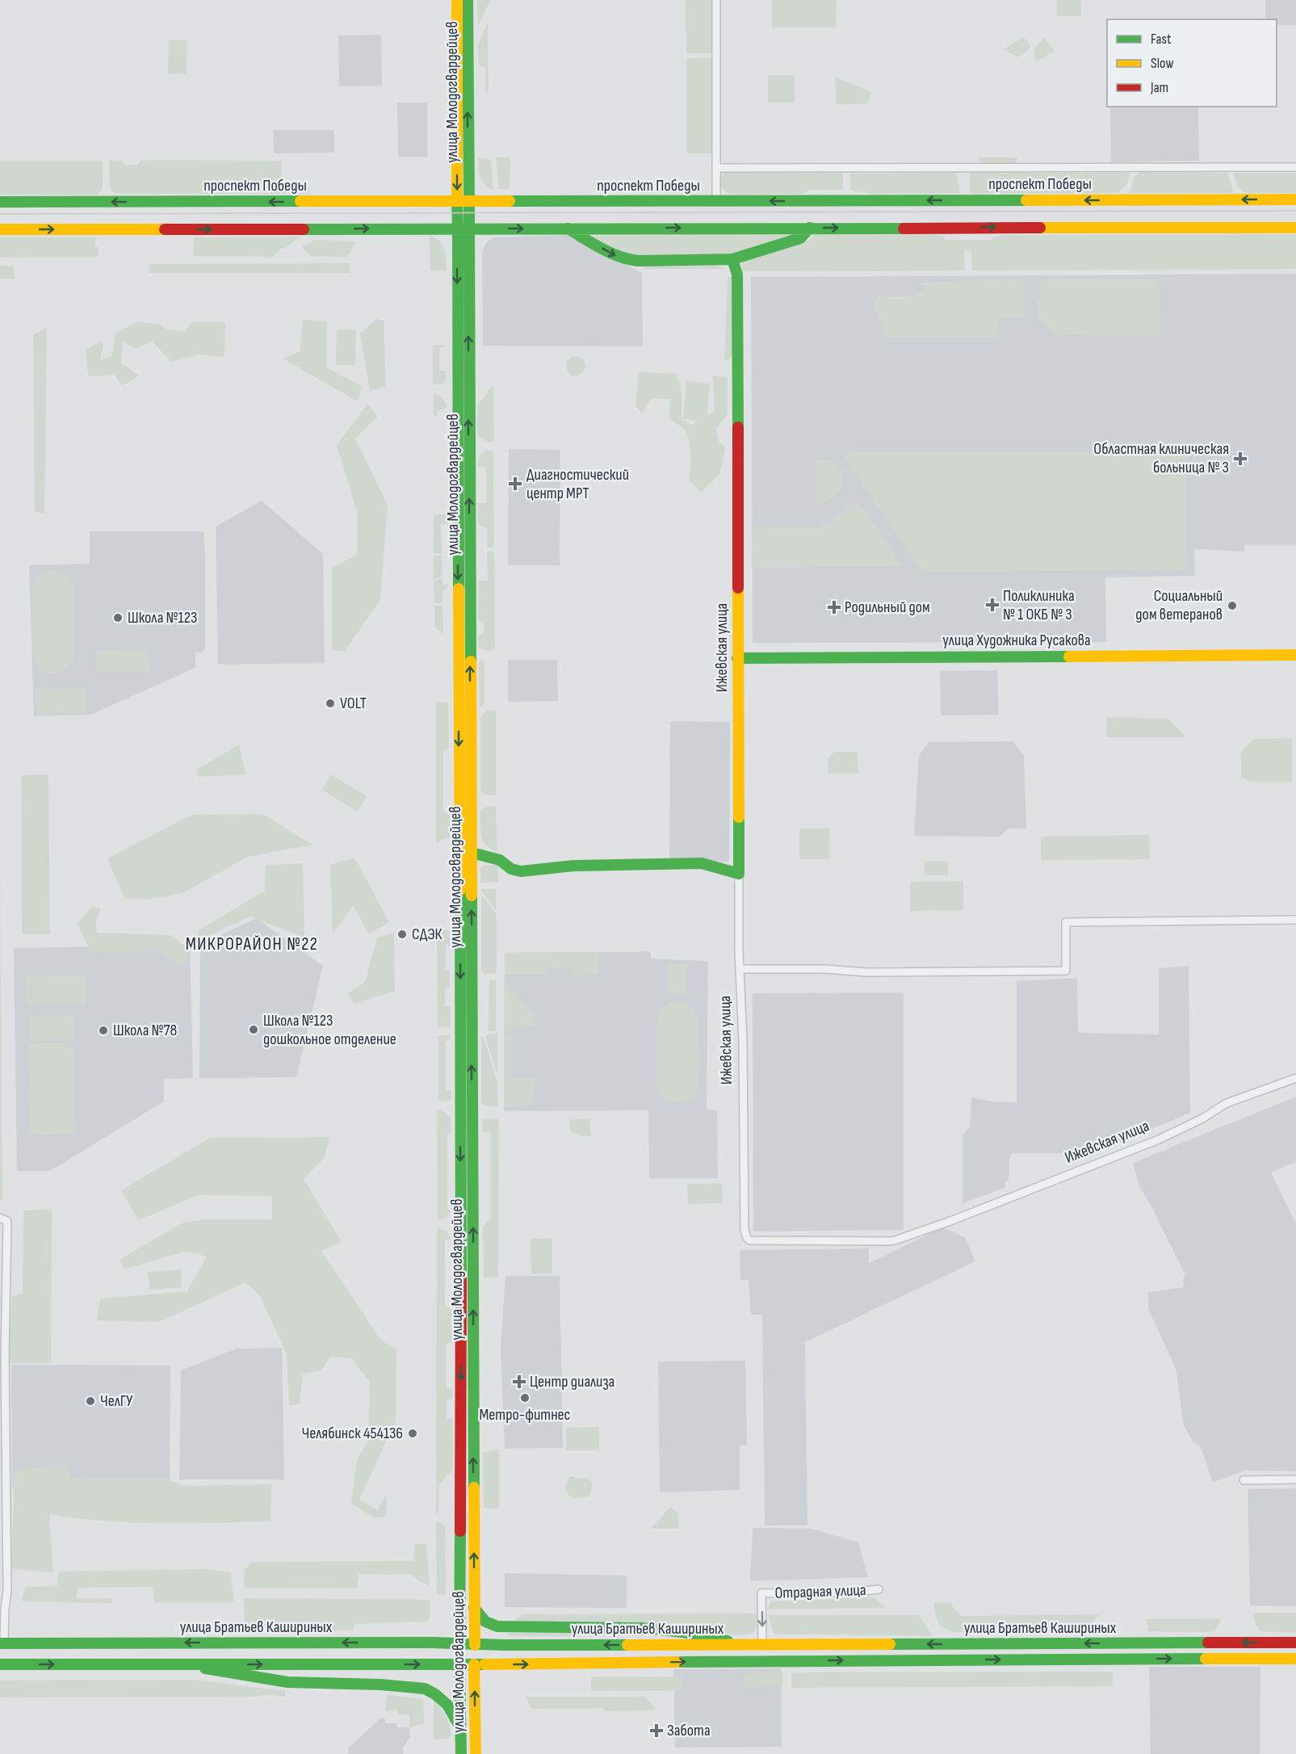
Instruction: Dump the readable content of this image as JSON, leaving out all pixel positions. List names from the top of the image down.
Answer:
{
  "streets": {
    "main road": [
      "улица Молодогвардейцев",
      "проспект Победы",
      "улица Художника Русакова",
      "Ижевская улица",
      "улица Братьев Кашириных"
    ],
    "street": ["Отрадная улица"]
  },
  "crossings": [
    ["улица Молодогвардейцев", "проспект Победы"],
    ["улица Молодогвардейцев", "улица Братьев Кашириных"],
    ["улица Художника Русакова", "Ижевская улица"],
    ["Отрадная улица", "улица Братьев Кашириных"]
  ],
  "districts": ["МИКРОРАЙОН №22"],
  "places": {
    "health": [
      "Областная клиническая больница № 3",
      "Диагностический центр МРТ",
      "Поликлиника № 1 ОКБ № 3",
      "Родильный дом",
      "Центр диализа",
      "Забота"
    ],
    "other": [
      "Социальный дом ветеранов",
      "Школа №123",
      "VOLT",
      "СДЭК",
      "Школа №123 дошкольное отделение",
      "Школа №78",
      "Метро-фитнес",
      "ЧелГУ",
      "Челябинск 454136"
    ]
  },
  "legend": ["Fast", "Slow", "Jam"]
}
